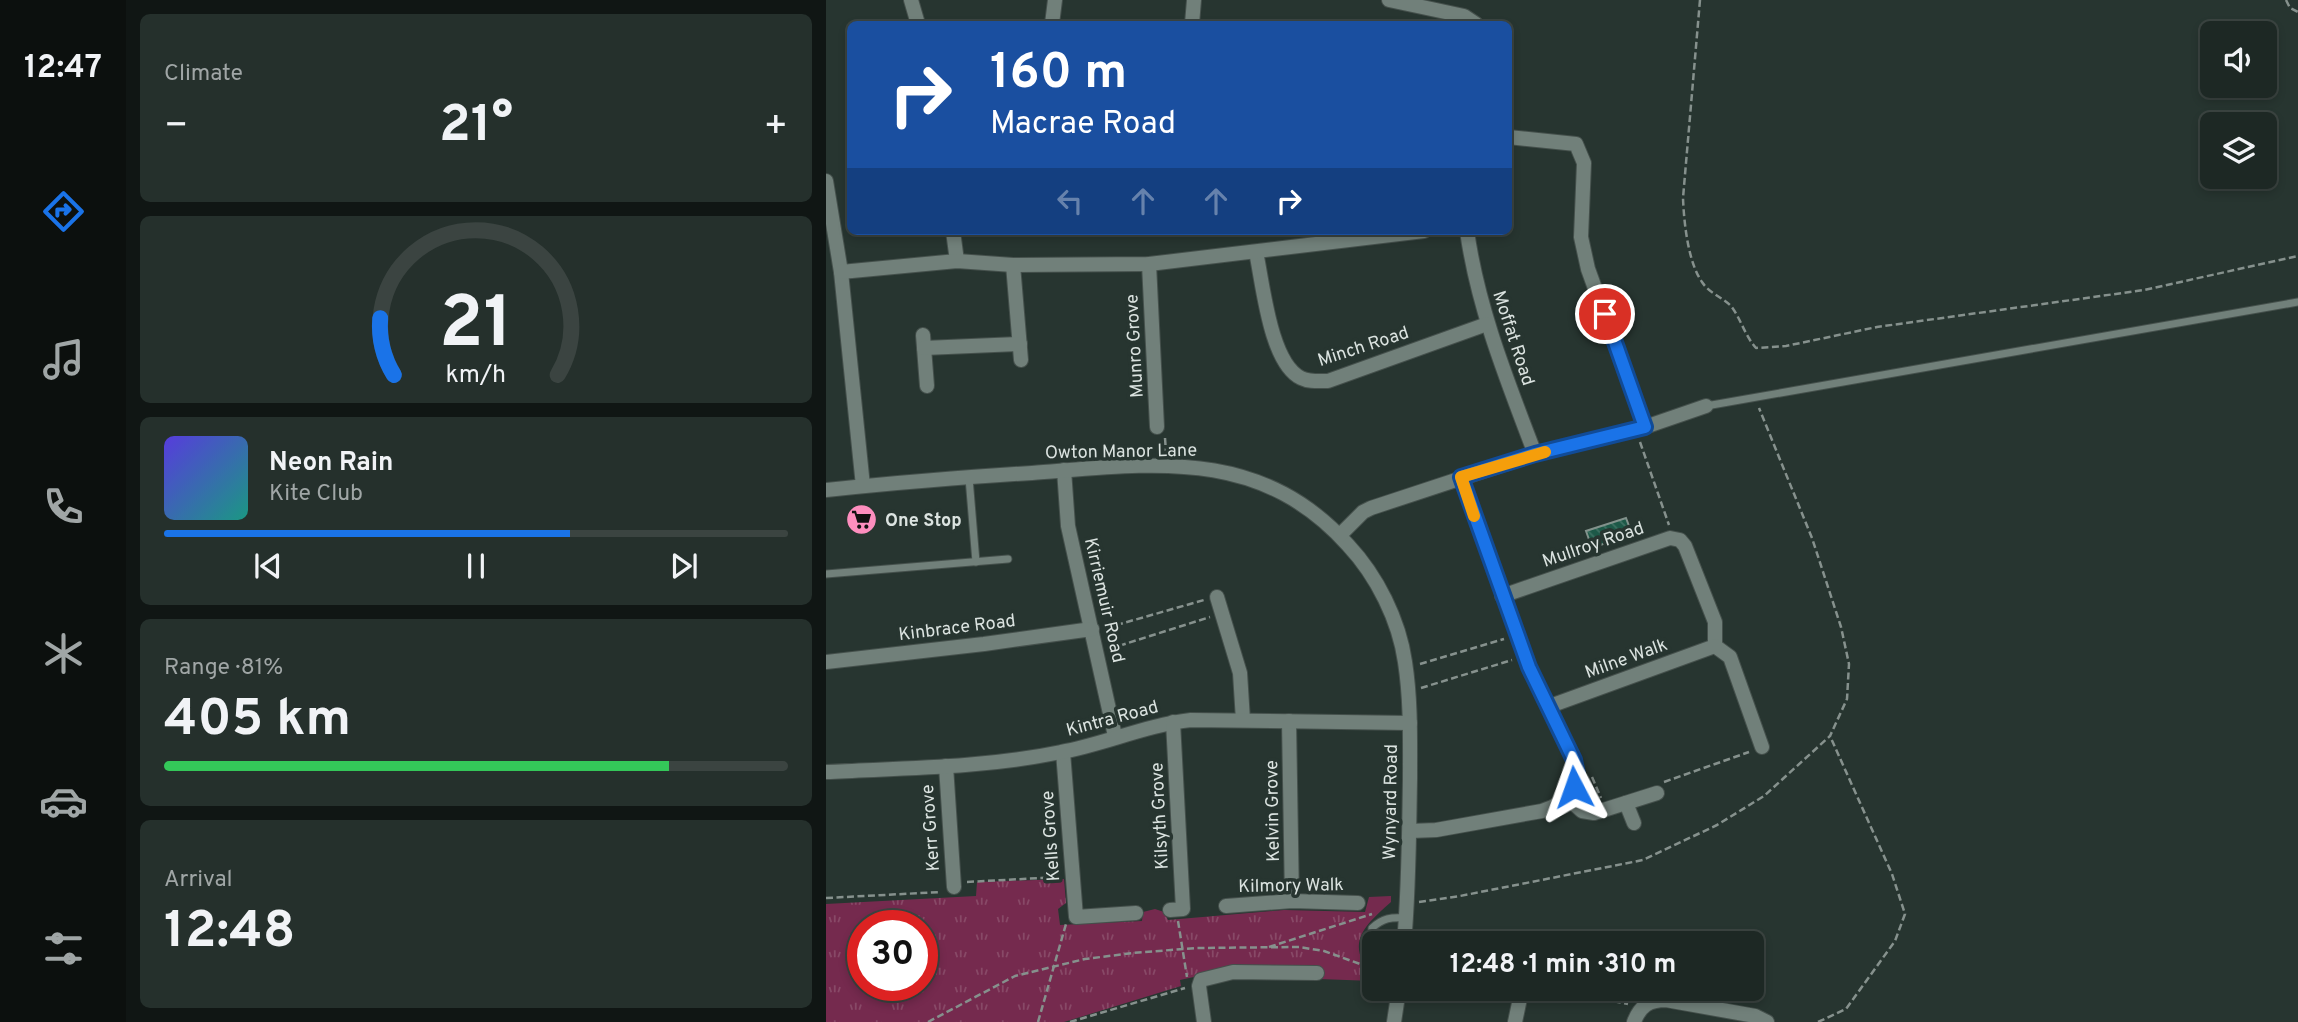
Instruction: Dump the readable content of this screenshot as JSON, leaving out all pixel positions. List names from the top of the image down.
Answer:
{
  "streets": {
    "street": [
      "Moffat Road",
      "Munro Grove",
      "Minch Road",
      "Owton Manor Lane",
      "Mullroy Road",
      "Kirriemuir Road",
      "Kinbrace Road",
      "Milne Walk",
      "Kintra Road",
      "Wynyard Road",
      "Kelvin Grove",
      "Kilsyth Grove",
      "Kerr Grove",
      "Kells Grove",
      "Kilmory Walk"
    ]
  },
  "crossings": [
    ["Moffat Road", "Minch Road"],
    ["Owton Manor Lane", "Kirriemuir Road"],
    ["Owton Manor Lane", "Wynyard Road"],
    ["Mullroy Road", "Milne Walk"],
    ["Kirriemuir Road", "Kinbrace Road"],
    ["Kirriemuir Road", "Kintra Road"],
    ["Kintra Road", "Wynyard Road"],
    ["Kintra Road", "Kelvin Grove"],
    ["Kintra Road", "Kilsyth Grove"],
    ["Kintra Road", "Kerr Grove"],
    ["Kintra Road", "Kells Grove"],
    ["Kelvin Grove", "Kilmory Walk"]
  ],
  "places": {
    "supermarket": ["One Stop"]
  },
  "page": {
    "tabs": "12:47",
    "tile": [
      "Climate",
      ["Range · 81%", "405 km"],
      ["Arrival", "12:48"]
    ],
    "turn": ["160 m", "Macrae Road"],
    "heat": ["−", "21°", "+"],
    "song": ["Neon Rain", "Kite Club"],
    "limit": "30",
    "trip": "12:48 · 1 min · 310 m",
    "gauge": ["21", "km/h"]
  }
}
